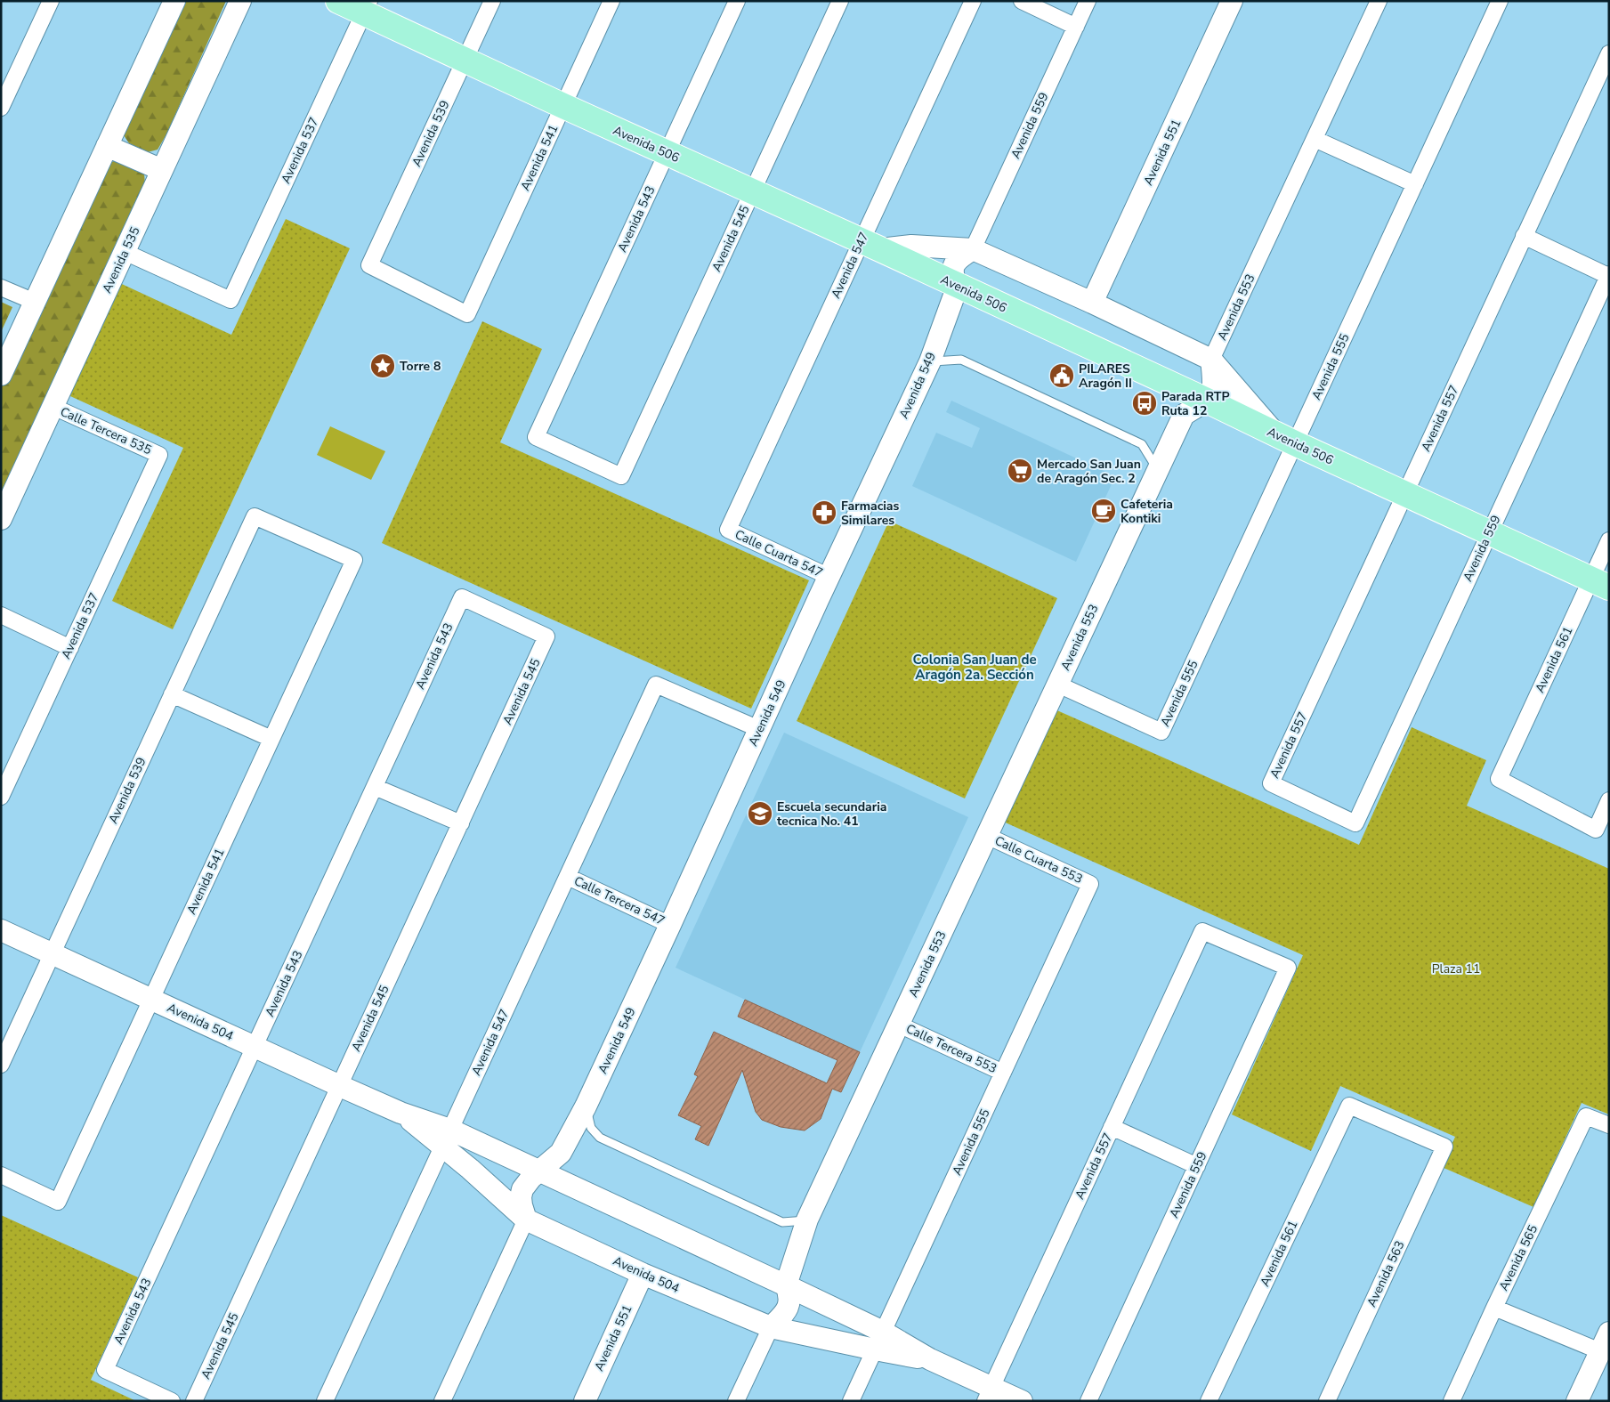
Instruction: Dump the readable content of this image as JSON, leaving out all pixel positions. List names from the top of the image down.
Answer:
{
  "streets": {
    "main road": ["Avenida 506"],
    "street": [
      "Avenida 559",
      "Avenida 539",
      "Avenida 537",
      "Avenida 551",
      "Avenida 541",
      "Avenida 543",
      "Avenida 545",
      "Avenida 535",
      "Avenida 547",
      "Avenida 553",
      "Avenida 555",
      "Avenida 549",
      "Avenida 557",
      "Calle Tercera 535",
      "Calle Cuarta 547",
      "Avenida 561",
      "Calle Cuarta 553",
      "Calle Tercera 547",
      "Avenida 504",
      "Calle Tercera 553",
      "Avenida 565",
      "Avenida 563"
    ]
  },
  "crossings": [
    ["Avenida 559", "Avenida 506"],
    ["Avenida 559", "Avenida 557"],
    ["Avenida 539", "Avenida 506"],
    ["Avenida 539", "Avenida 541"],
    ["Avenida 539", "Avenida 504"],
    ["Avenida 506", "Avenida 537"],
    ["Avenida 506", "Avenida 541"],
    ["Avenida 506", "Avenida 543"],
    ["Avenida 506", "Avenida 545"],
    ["Avenida 506", "Avenida 547"],
    ["Avenida 506", "Avenida 553"],
    ["Avenida 506", "Avenida 555"],
    ["Avenida 506", "Avenida 549"],
    ["Avenida 506", "Avenida 557"],
    ["Avenida 506", "Avenida 561"],
    ["Avenida 537", "Avenida 535"],
    ["Avenida 537", "Calle Tercera 535"],
    ["Avenida 551", "Avenida 504"],
    ["Avenida 541", "Avenida 504"],
    ["Avenida 543", "Avenida 545"],
    ["Avenida 543", "Avenida 504"],
    ["Avenida 545", "Avenida 504"],
    ["Avenida 535", "Calle Tercera 535"],
    ["Avenida 547", "Avenida 549"],
    ["Avenida 547", "Calle Cuarta 547"],
    ["Avenida 547", "Calle Tercera 547"],
    ["Avenida 547", "Avenida 504"],
    ["Avenida 553", "Avenida 555"],
    ["Avenida 553", "Calle Cuarta 553"],
    ["Avenida 553", "Avenida 504"],
    ["Avenida 553", "Calle Tercera 553"],
    ["Avenida 555", "Calle Cuarta 553"],
    ["Avenida 555", "Avenida 504"],
    ["Avenida 555", "Calle Tercera 553"],
    ["Avenida 549", "Calle Cuarta 547"],
    ["Avenida 549", "Calle Tercera 547"],
    ["Avenida 549", "Avenida 504"],
    ["Avenida 557", "Avenida 504"],
    ["Avenida 561", "Avenida 563"]
  ],
  "districts": ["Colonia San Juan de Aragón 2a. Sección"],
  "parks": ["Plaza 11"],
  "places": {
    "place": ["Torre 8"],
    "public building": ["PILARES Aragón II"],
    "bus stop": ["Parada RTP Ruta 12"],
    "supermarket": ["Mercado San Juan de Aragón Sec. 2"],
    "cafe": ["Cafeteria Kontiki"],
    "pharmacy": ["Farmacias Similares"],
    "school or university": ["Escuela secundaria tecnica No. 41"]
  }
}
